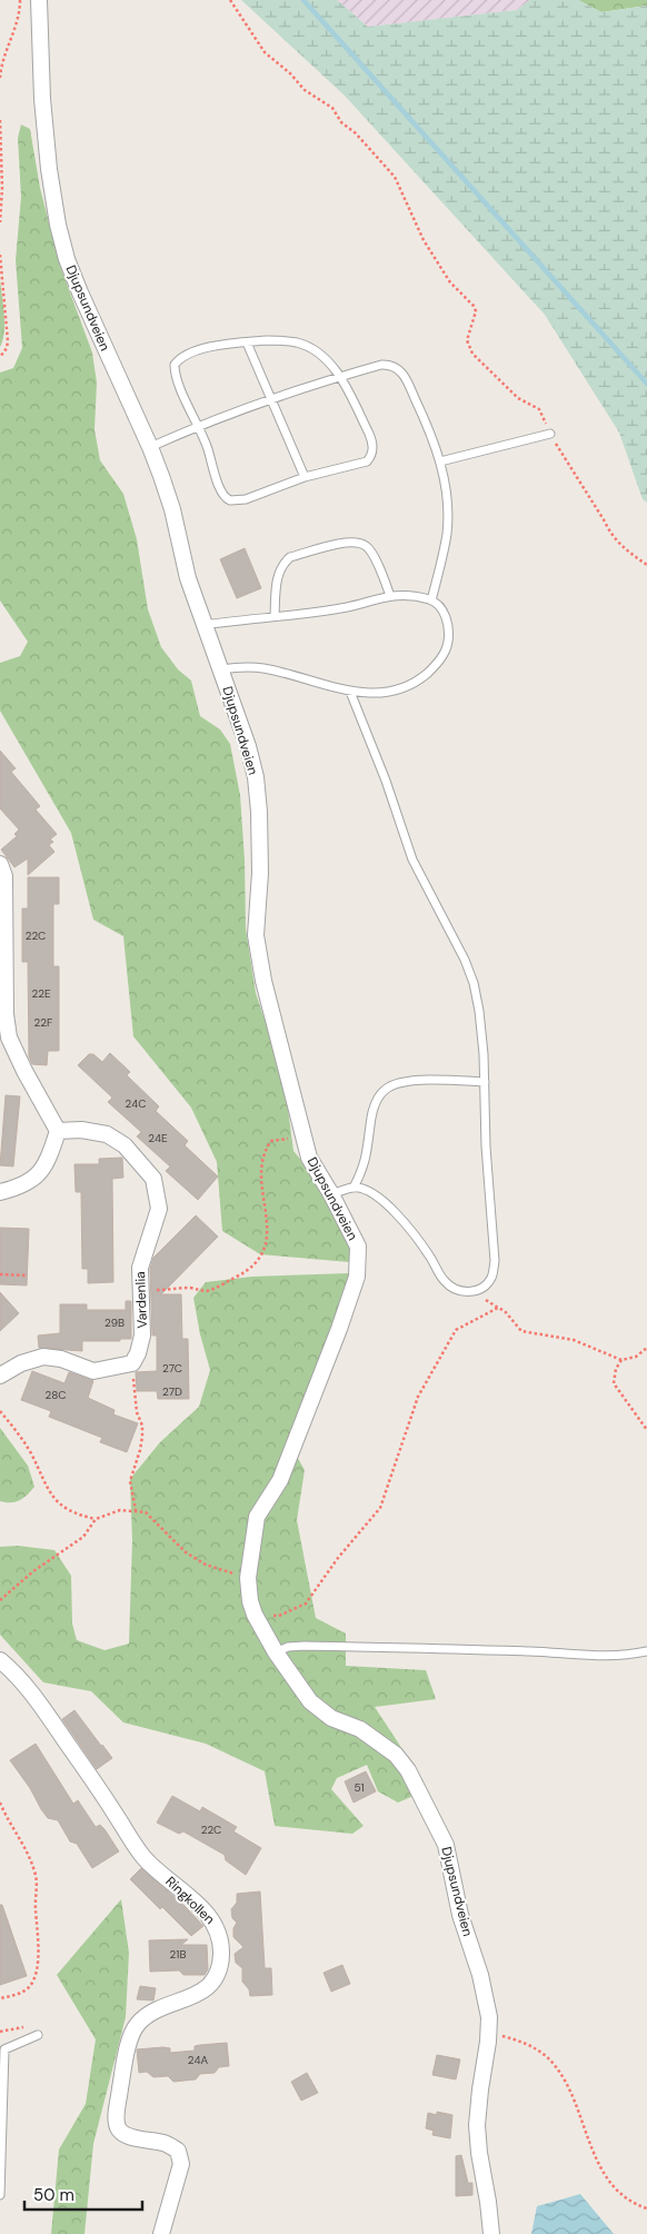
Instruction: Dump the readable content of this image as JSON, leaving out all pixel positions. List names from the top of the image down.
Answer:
{
  "streets": {
    "street": ["Djupsundveien", "Vardenlia", "Ringkollen"]
  },
  "house_numbers": [
    "22C",
    "22E",
    "22F",
    "24C",
    "24E",
    "29B",
    "27C",
    "27D",
    "28C",
    "51",
    "22C",
    "21B",
    "24A"
  ],
  "scale_bar": "50 m"
}
